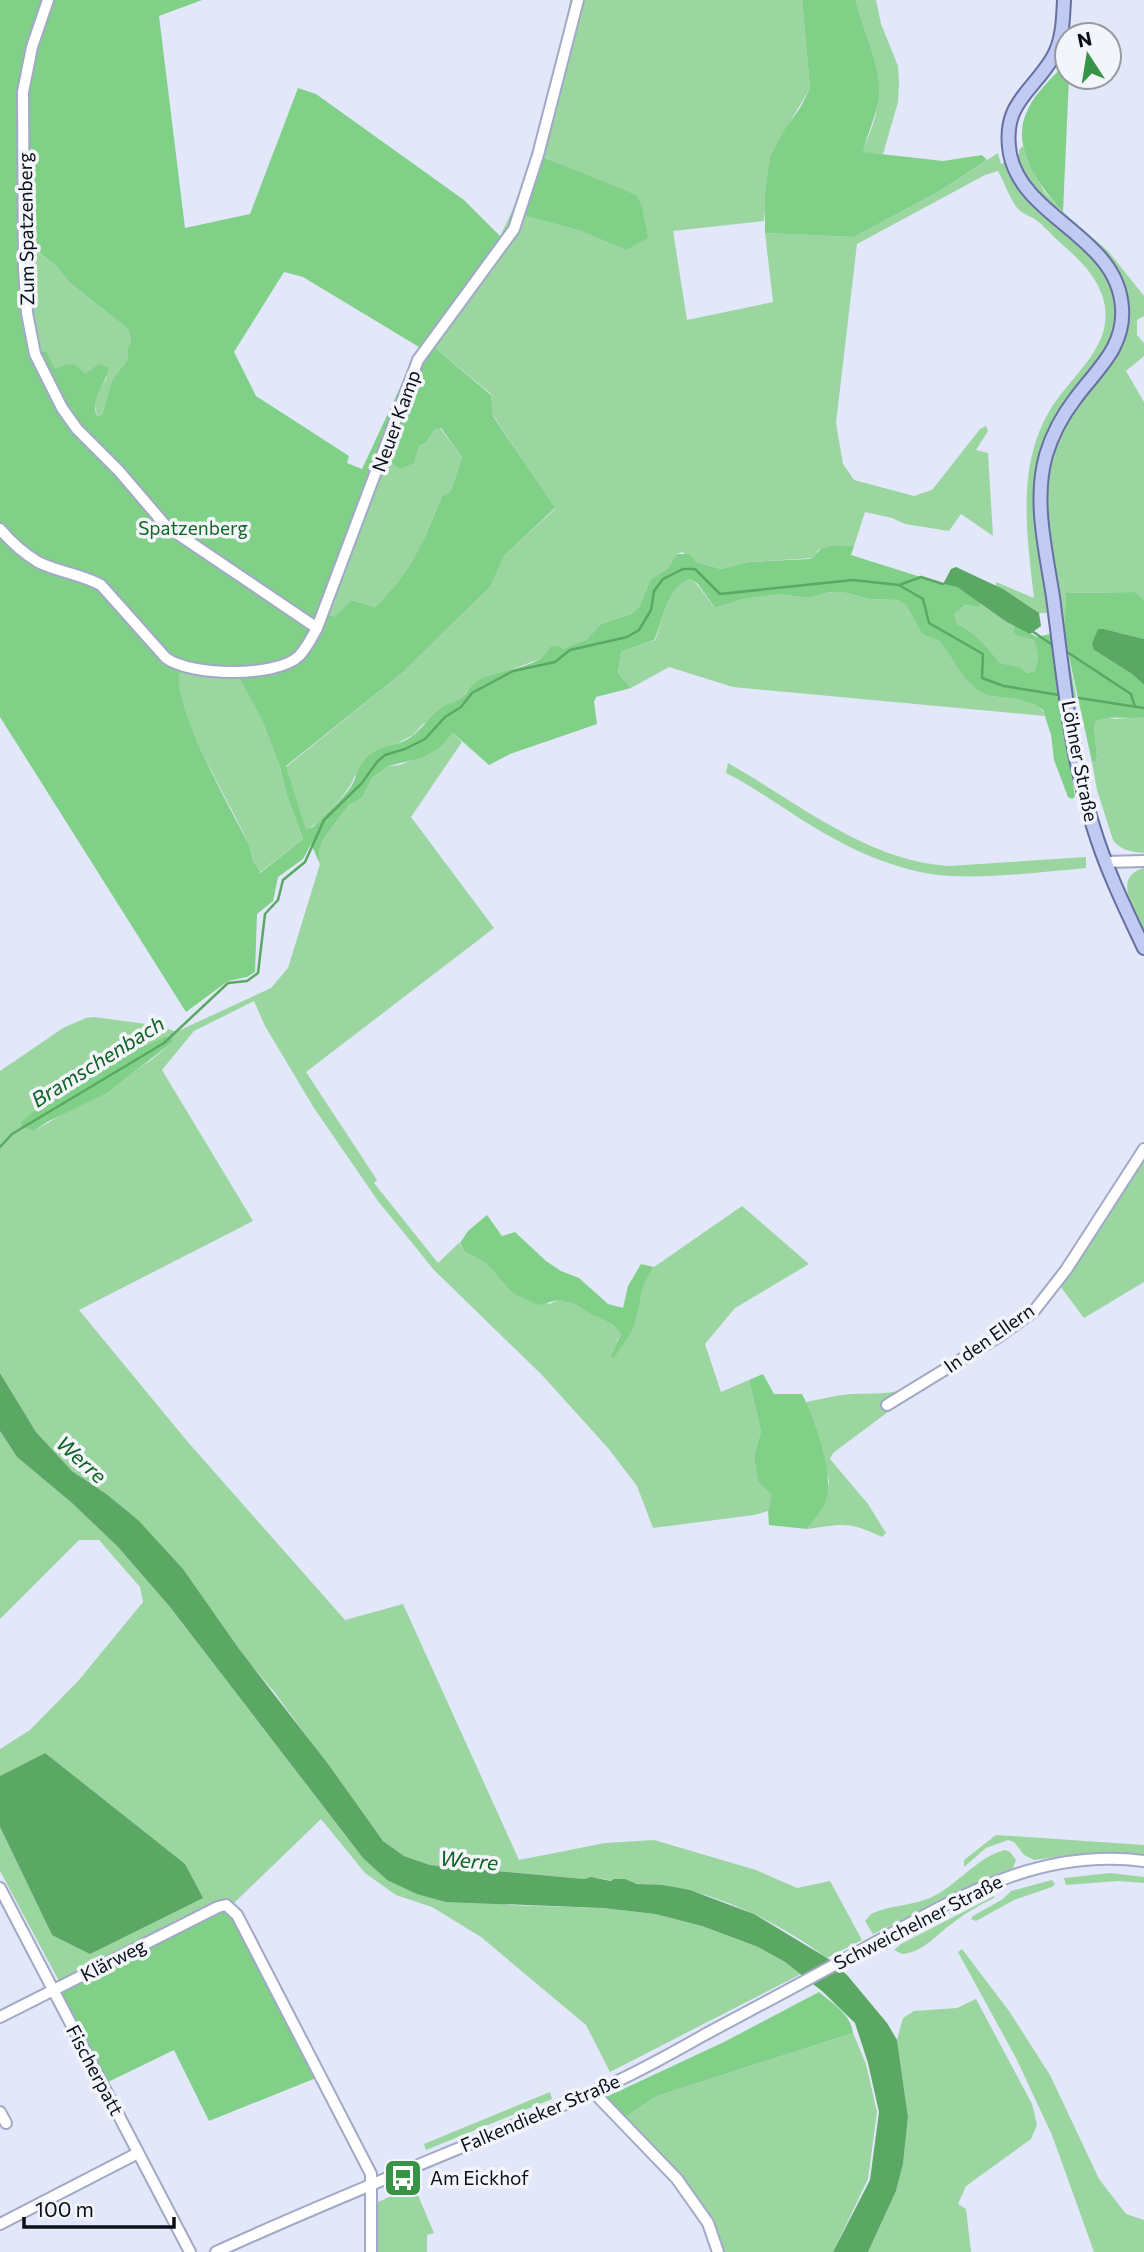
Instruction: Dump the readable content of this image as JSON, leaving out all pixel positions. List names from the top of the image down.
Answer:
{
  "streets": {
    "main road": ["Löhner Straße"],
    "street": [
      "Zum Spatzenberg",
      "Neuer Kamp",
      "In den Ellern",
      "Schweichelner Straße",
      "Klärweg",
      "Fischerpatt",
      "Falkendieker Straße"
    ]
  },
  "crossings": [
    ["Zum Spatzenberg", "Neuer Kamp"],
    ["Schweichelner Straße", "Falkendieker Straße"],
    ["Klärweg", "Fischerpatt"],
    ["Klärweg", "Falkendieker Straße"]
  ],
  "water": ["Bramschenbach", "Werre"],
  "parks": ["Spatzenberg"],
  "places": {
    "bus stop": ["Am Eickhof"]
  },
  "scale_bar": "100 m",
  "north": "top"
}
